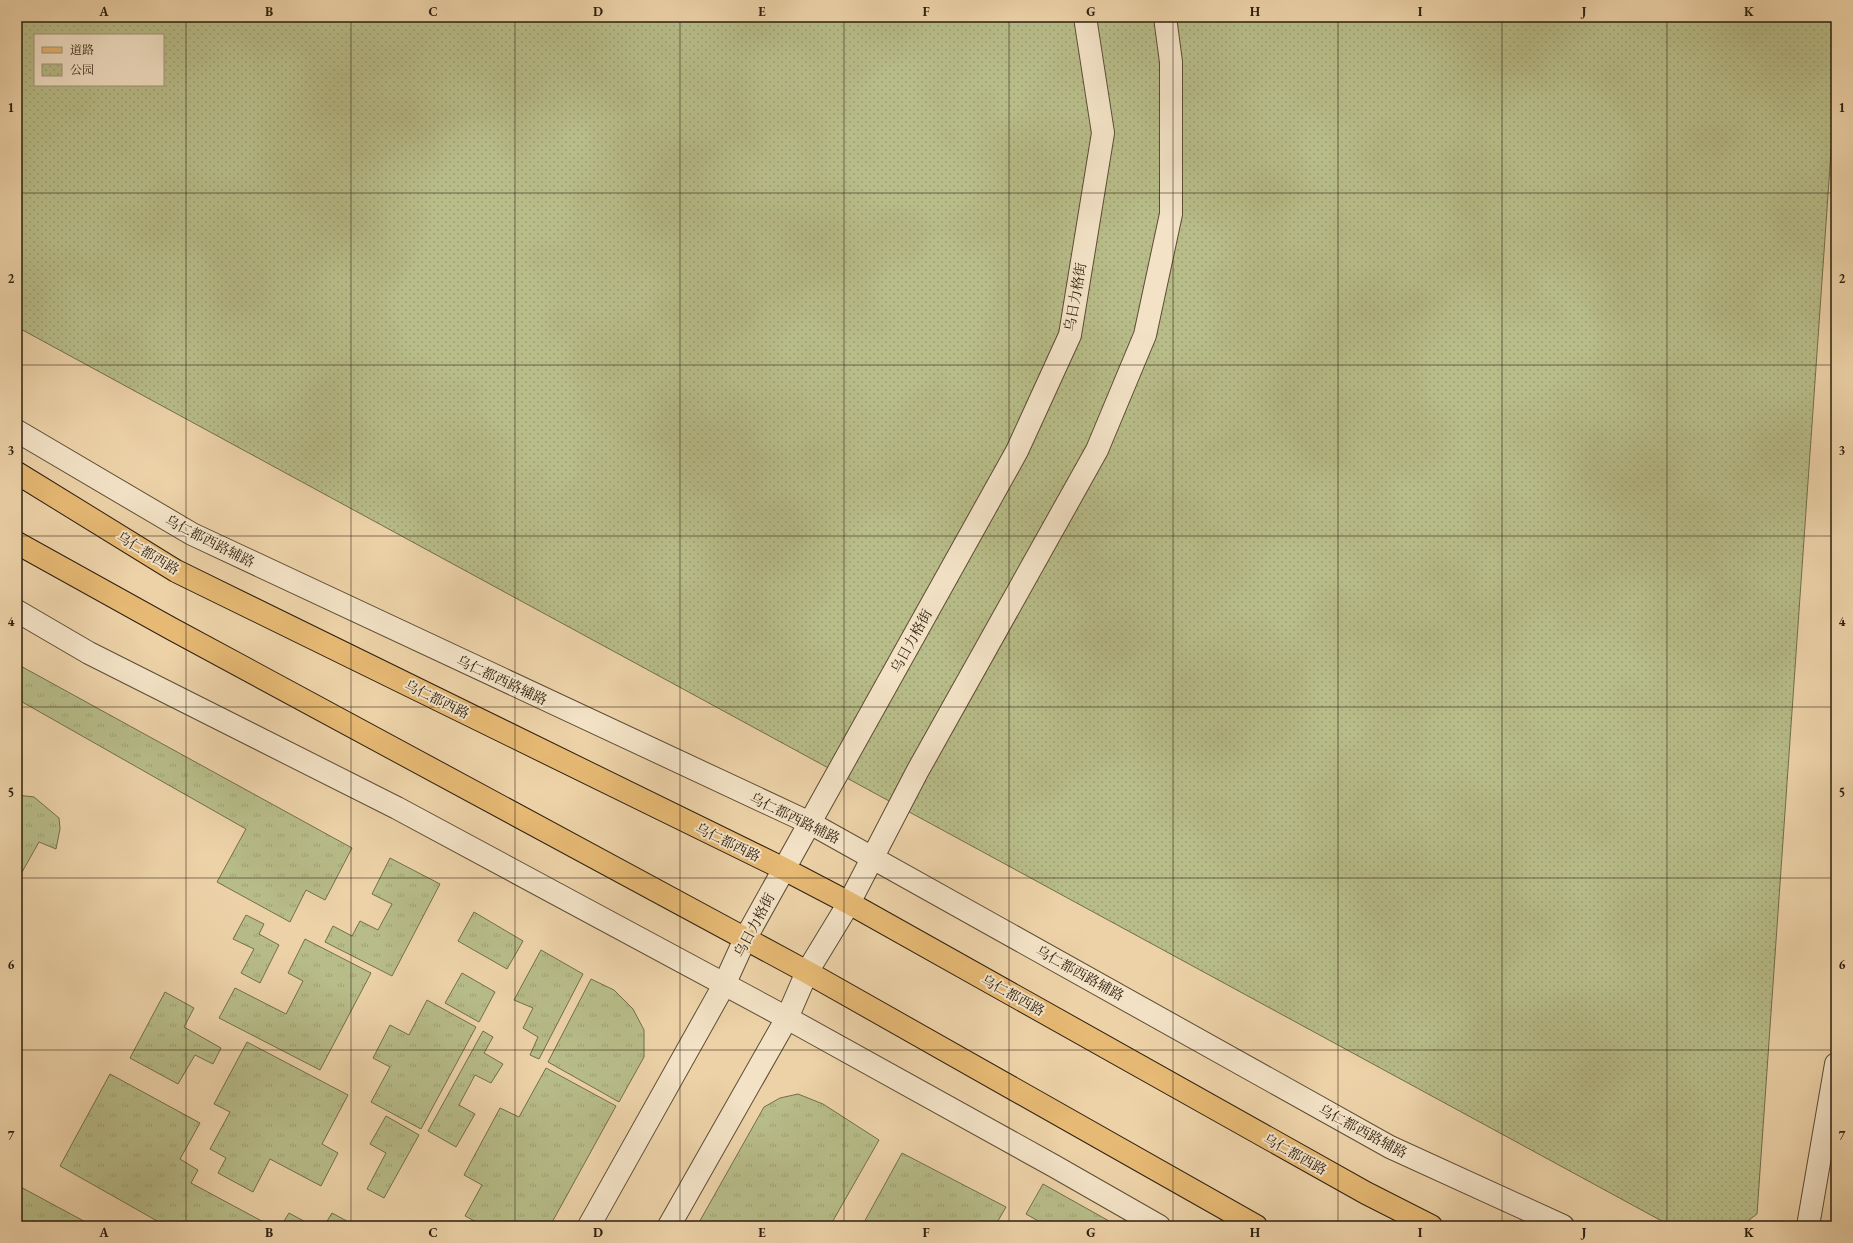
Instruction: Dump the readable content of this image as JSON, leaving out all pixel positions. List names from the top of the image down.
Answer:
{
  "streets": {
    "main road": ["乌仁都西路"],
    "street": ["乌日力格街", "乌仁都西路辅路"]
  },
  "crossings": [
    ["乌日力格街", "乌仁都西路辅路"],
    ["乌日力格街", "乌仁都西路"]
  ],
  "legend": ["道路", "公园"],
  "grid": {
    "columns": [
      "A",
      "B",
      "C",
      "D",
      "E",
      "F",
      "G",
      "H",
      "I",
      "J",
      "K"
    ],
    "rows": [
      "1",
      "2",
      "3",
      "4",
      "5",
      "6",
      "7"
    ]
  }
}
